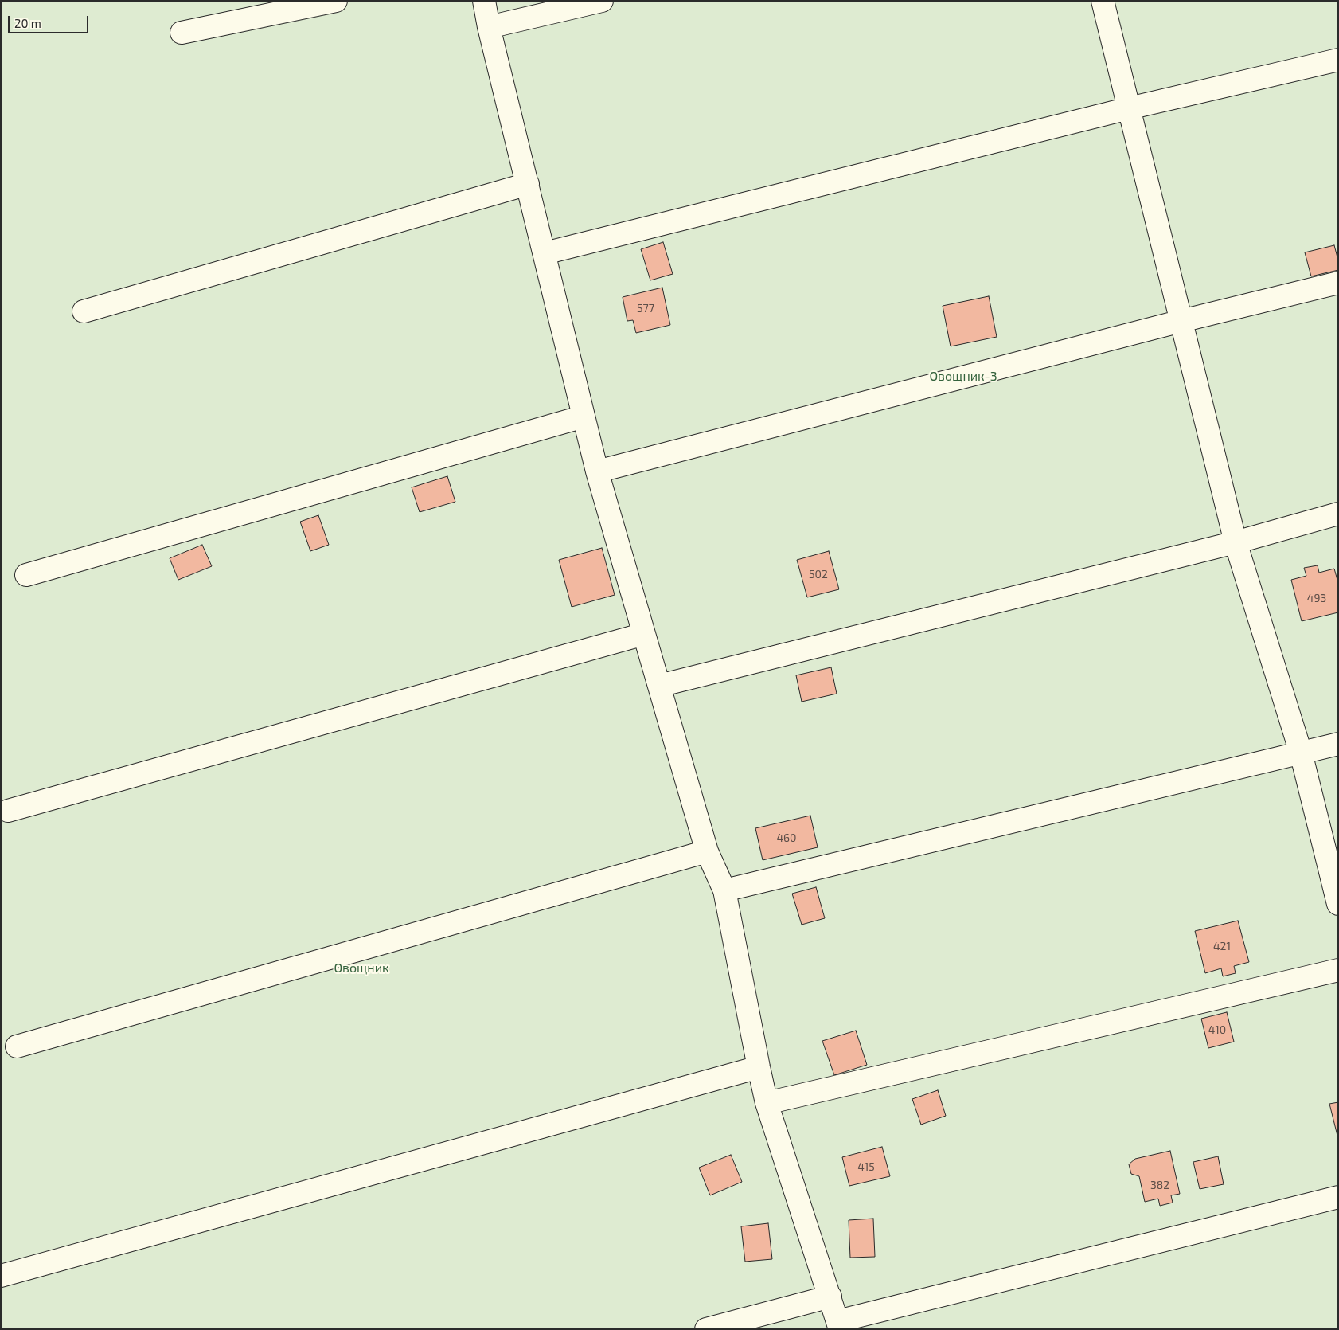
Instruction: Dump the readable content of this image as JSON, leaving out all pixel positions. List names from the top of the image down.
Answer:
{
  "parks": ["Овощник-3", "Овощник"],
  "house_numbers": [
    "577",
    "502",
    "493",
    "460",
    "421",
    "410",
    "415",
    "382"
  ],
  "scale_bar": "20 m"
}
